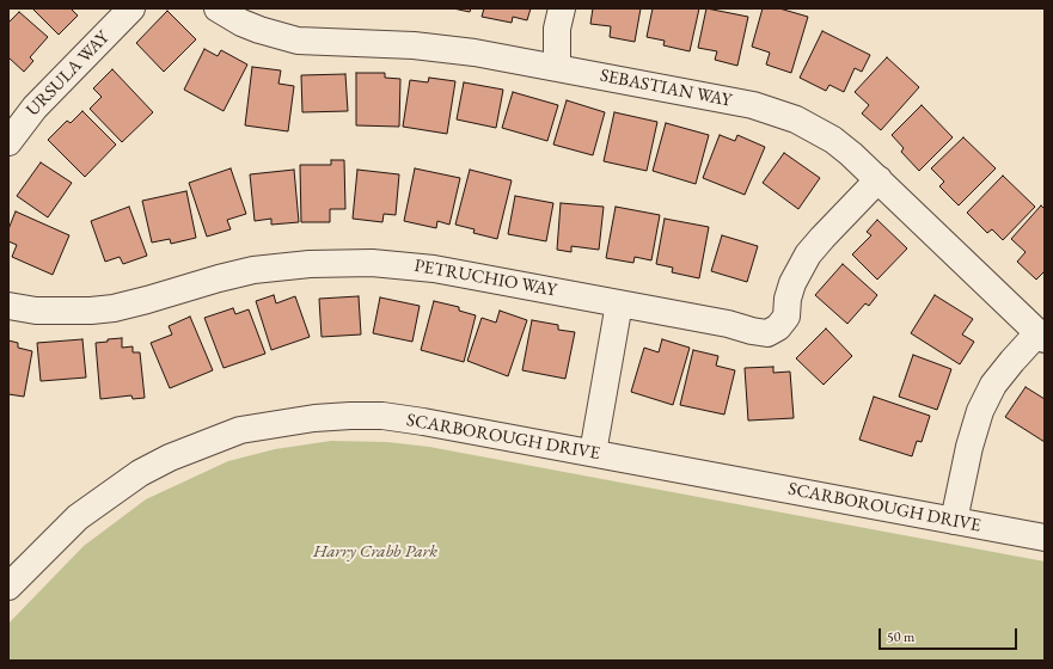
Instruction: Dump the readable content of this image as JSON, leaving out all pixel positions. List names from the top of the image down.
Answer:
{
  "streets": {
    "street": [
      "URSULA WAY",
      "SEBASTIAN WAY",
      "PETRUCHIO WAY",
      "SCARBOROUGH DRIVE"
    ]
  },
  "crossings": [
    ["SEBASTIAN WAY", "PETRUCHIO WAY"]
  ],
  "parks": ["Harry Crabb Park"],
  "scale_bar": "50 m"
}
